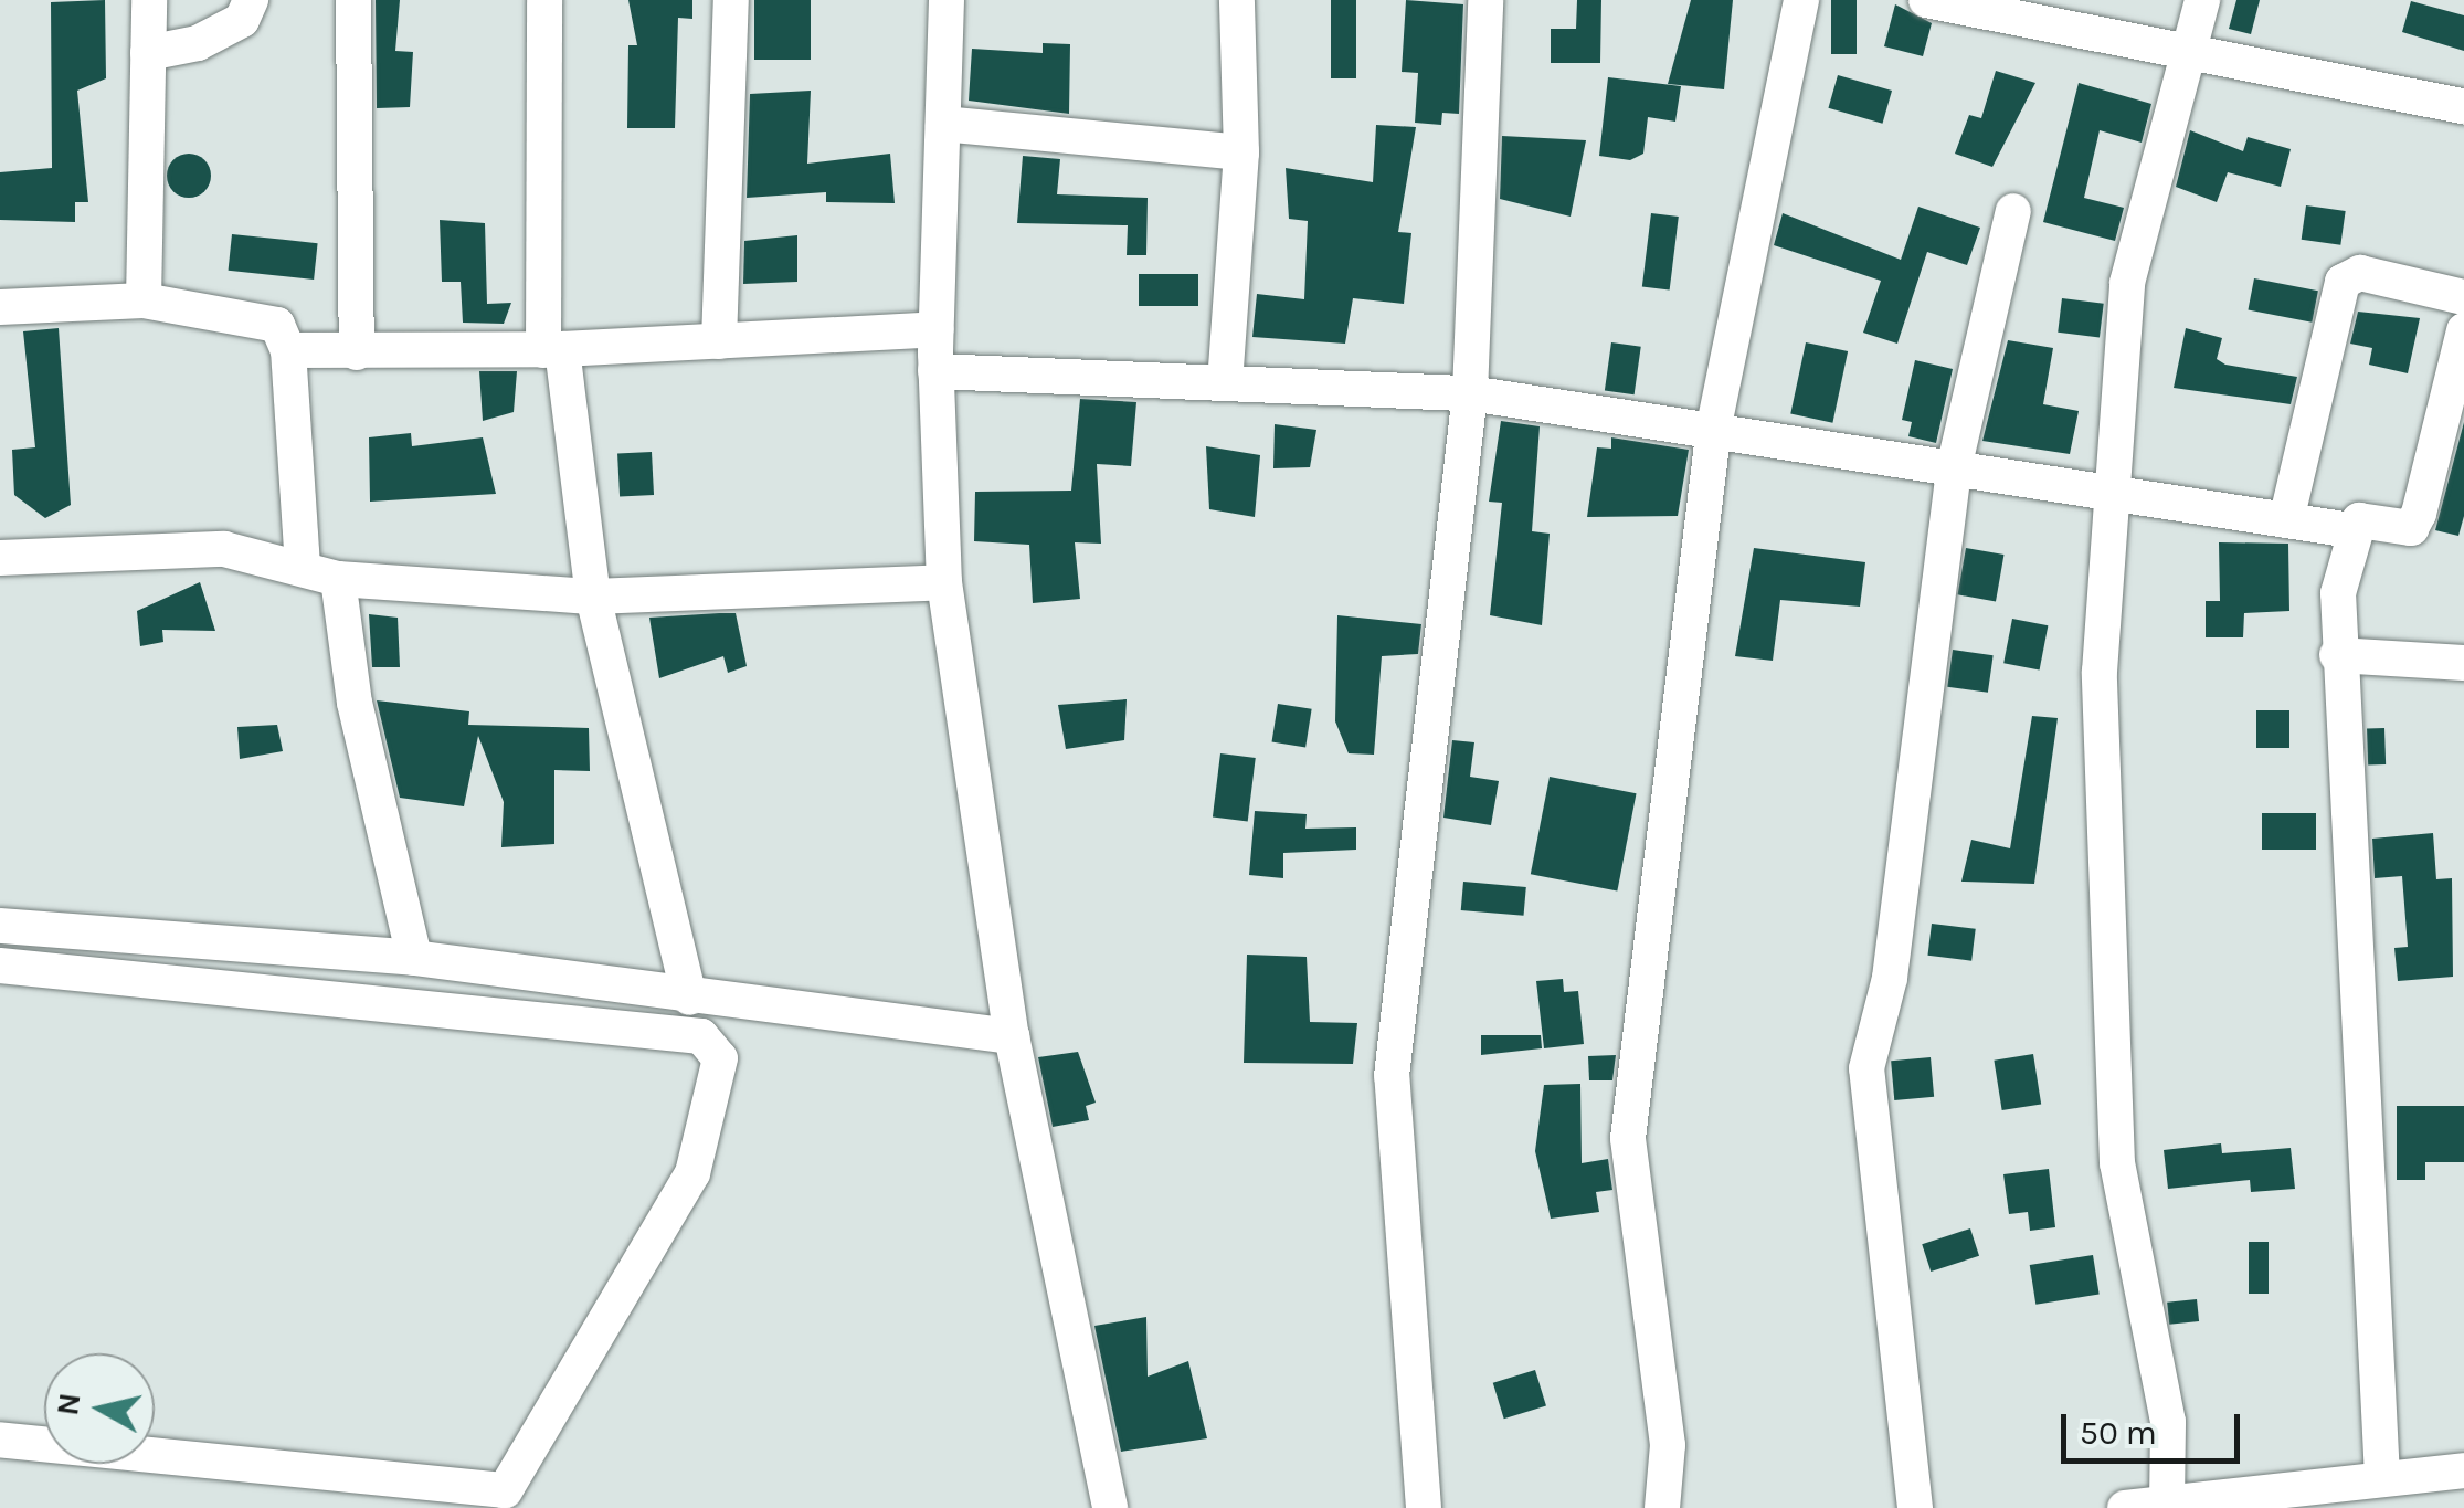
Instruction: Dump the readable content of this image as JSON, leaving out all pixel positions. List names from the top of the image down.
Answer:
{
  "scale_bar": "50 m",
  "north": "left"
}
